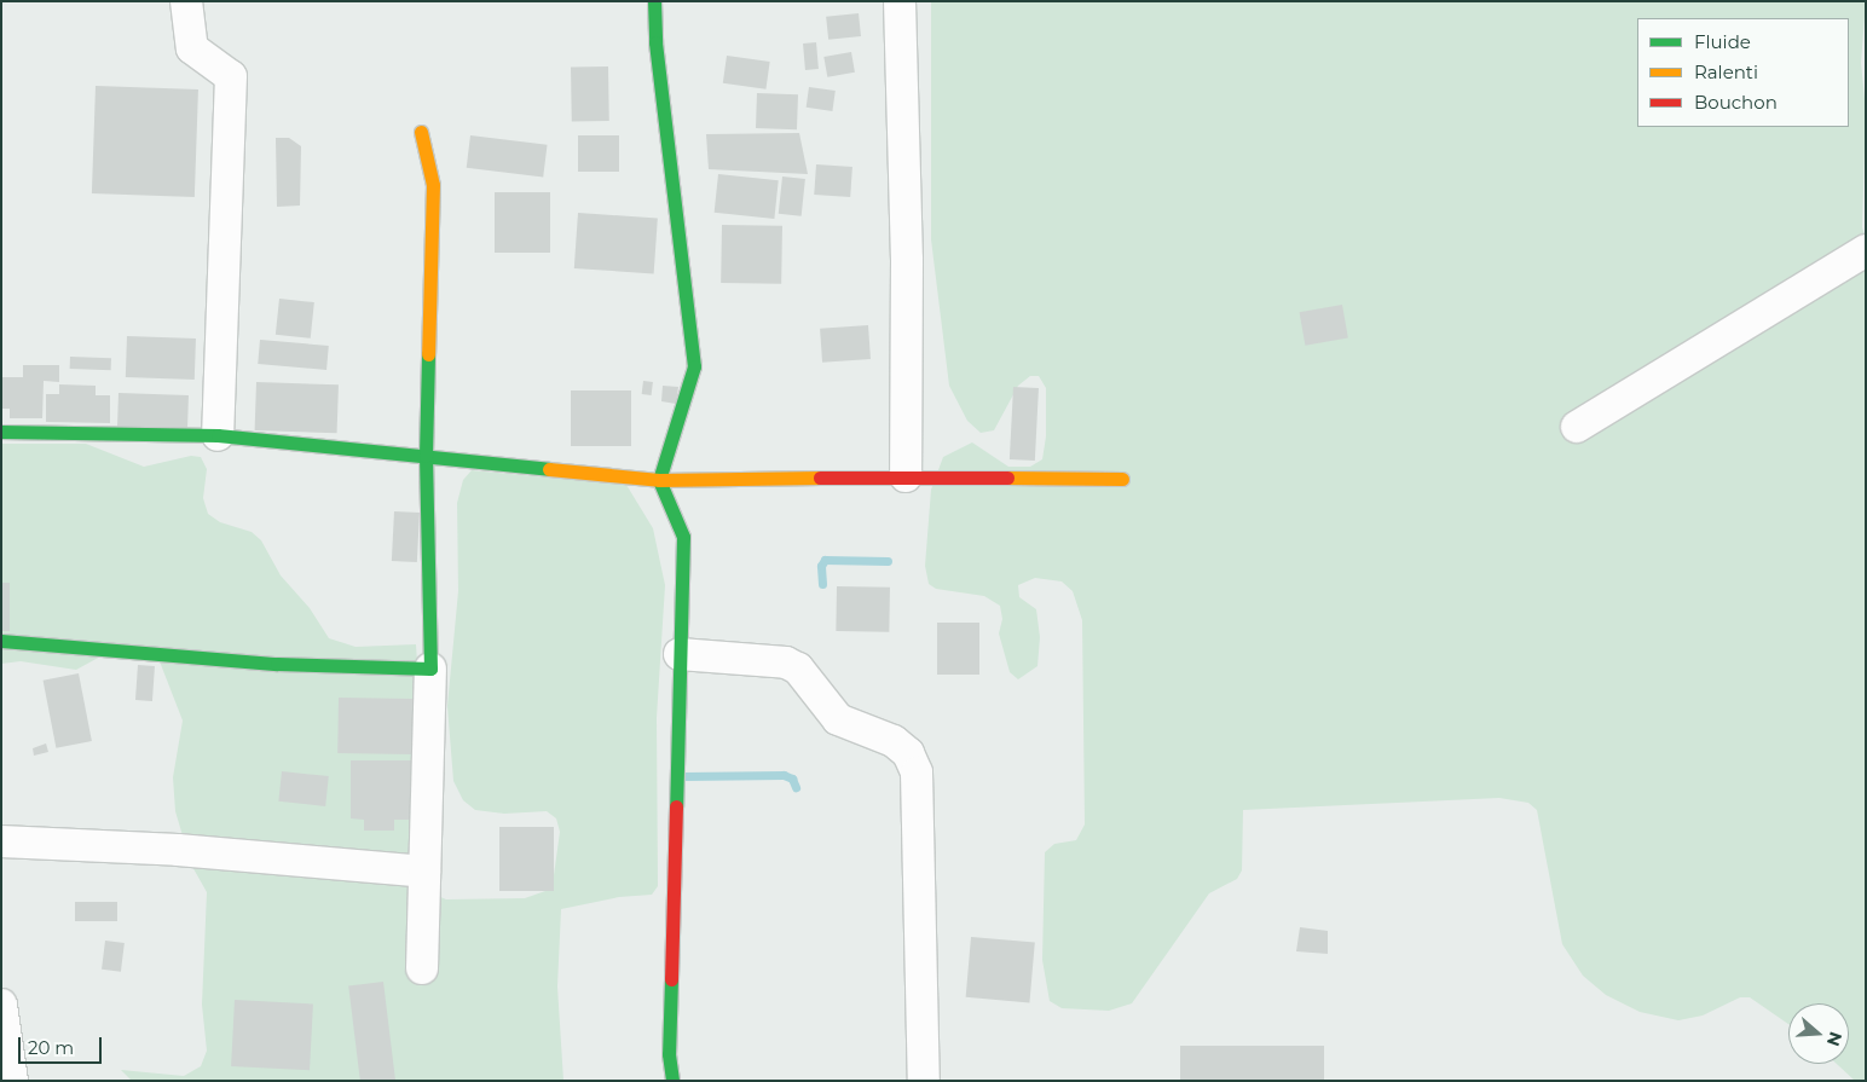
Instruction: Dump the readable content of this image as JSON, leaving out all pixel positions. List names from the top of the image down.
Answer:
{
  "legend": ["Fluide", "Ralenti", "Bouchon"],
  "scale_bar": "20 m",
  "north": "right"
}
